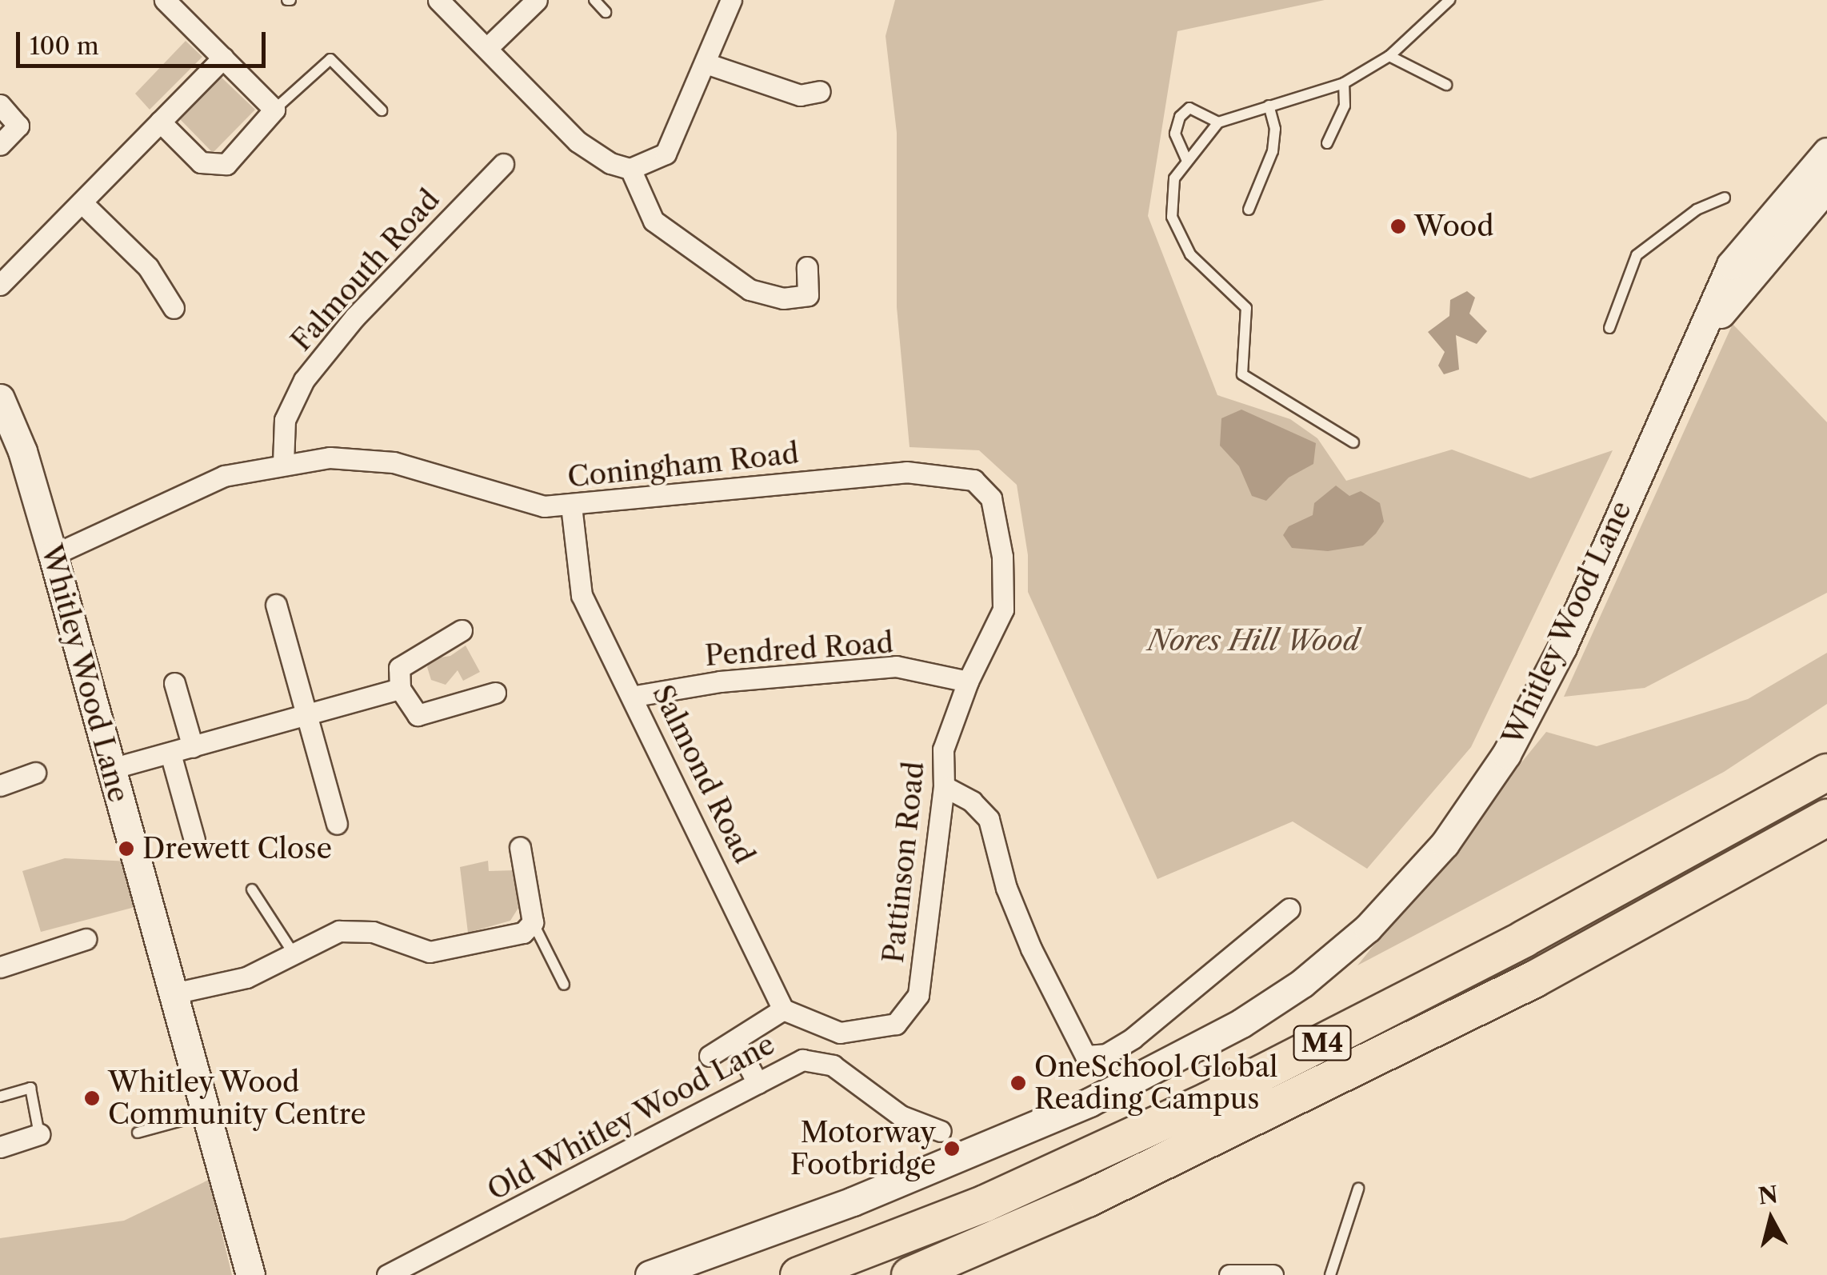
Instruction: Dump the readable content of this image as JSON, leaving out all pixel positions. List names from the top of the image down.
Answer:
{
  "streets": {
    "highway": ["M4"],
    "main road": ["Whitley Wood Lane"],
    "street": [
      "Falmouth Road",
      "Coningham Road",
      "Pendred Road",
      "Salmond Road",
      "Pattinson Road",
      "Old Whitley Wood Lane"
    ]
  },
  "crossings": [
    ["Falmouth Road", "Coningham Road"],
    ["Coningham Road", "Salmond Road"],
    ["Coningham Road", "Pattinson Road"],
    ["Pendred Road", "Salmond Road"],
    ["Pendred Road", "Pattinson Road"],
    ["Salmond Road", "Pattinson Road"]
  ],
  "parks": ["Nores Hill Wood"],
  "places": [
    "Wood",
    "Drewett Close",
    "OneSchool Global Reading Campus",
    "Whitley Wood Community Centre",
    "Motorway Footbridge"
  ],
  "scale_bar": "100 m",
  "north": "top"
}
